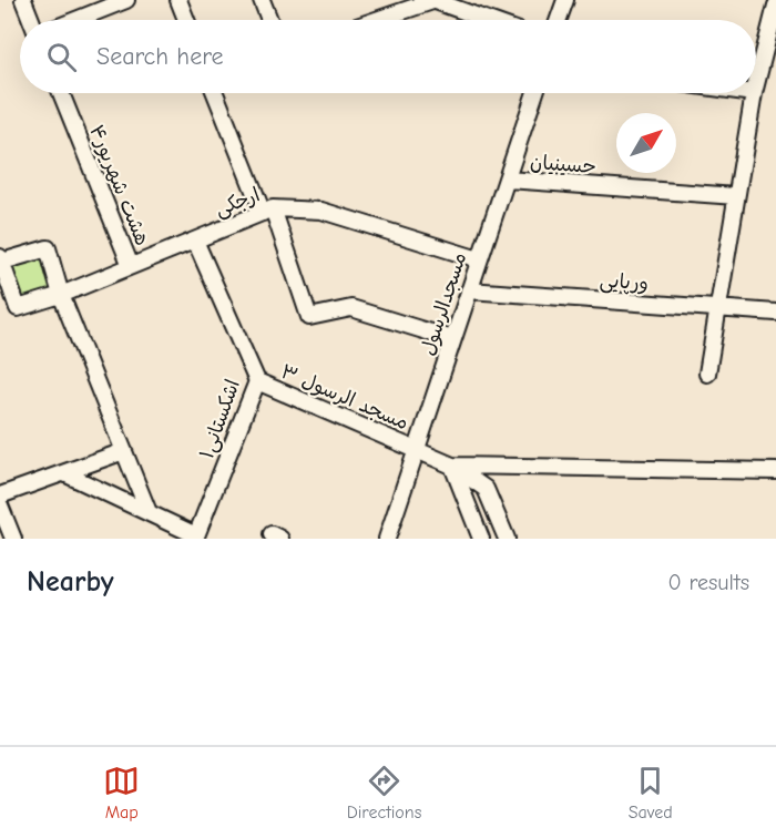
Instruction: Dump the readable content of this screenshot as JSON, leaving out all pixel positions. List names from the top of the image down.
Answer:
{
  "streets": {
    "street": [
      "حسینیان",
      "هشت شهریور۴",
      "ارجکی",
      "ورپایی",
      "مسجدالرسول",
      "مسجد الرسول ۳",
      "اشکستانی۱"
    ]
  },
  "crossings": [
    ["حسینیان", "مسجدالرسول"],
    ["هشت شهریور۴", "ارجکی"],
    ["ارجکی", "مسجدالرسول"],
    ["ارجکی", "اشکستانی۱"],
    ["ورپایی", "مسجدالرسول"],
    ["مسجدالرسول", "مسجد الرسول ۳"],
    ["مسجد الرسول ۳", "اشکستانی۱"]
  ],
  "north": "top right",
  "page": {
    "search": "Search here",
    "heading": ["Nearby", "0 results"],
    "nav": ["Map", "Directions", "Saved"]
  }
}
